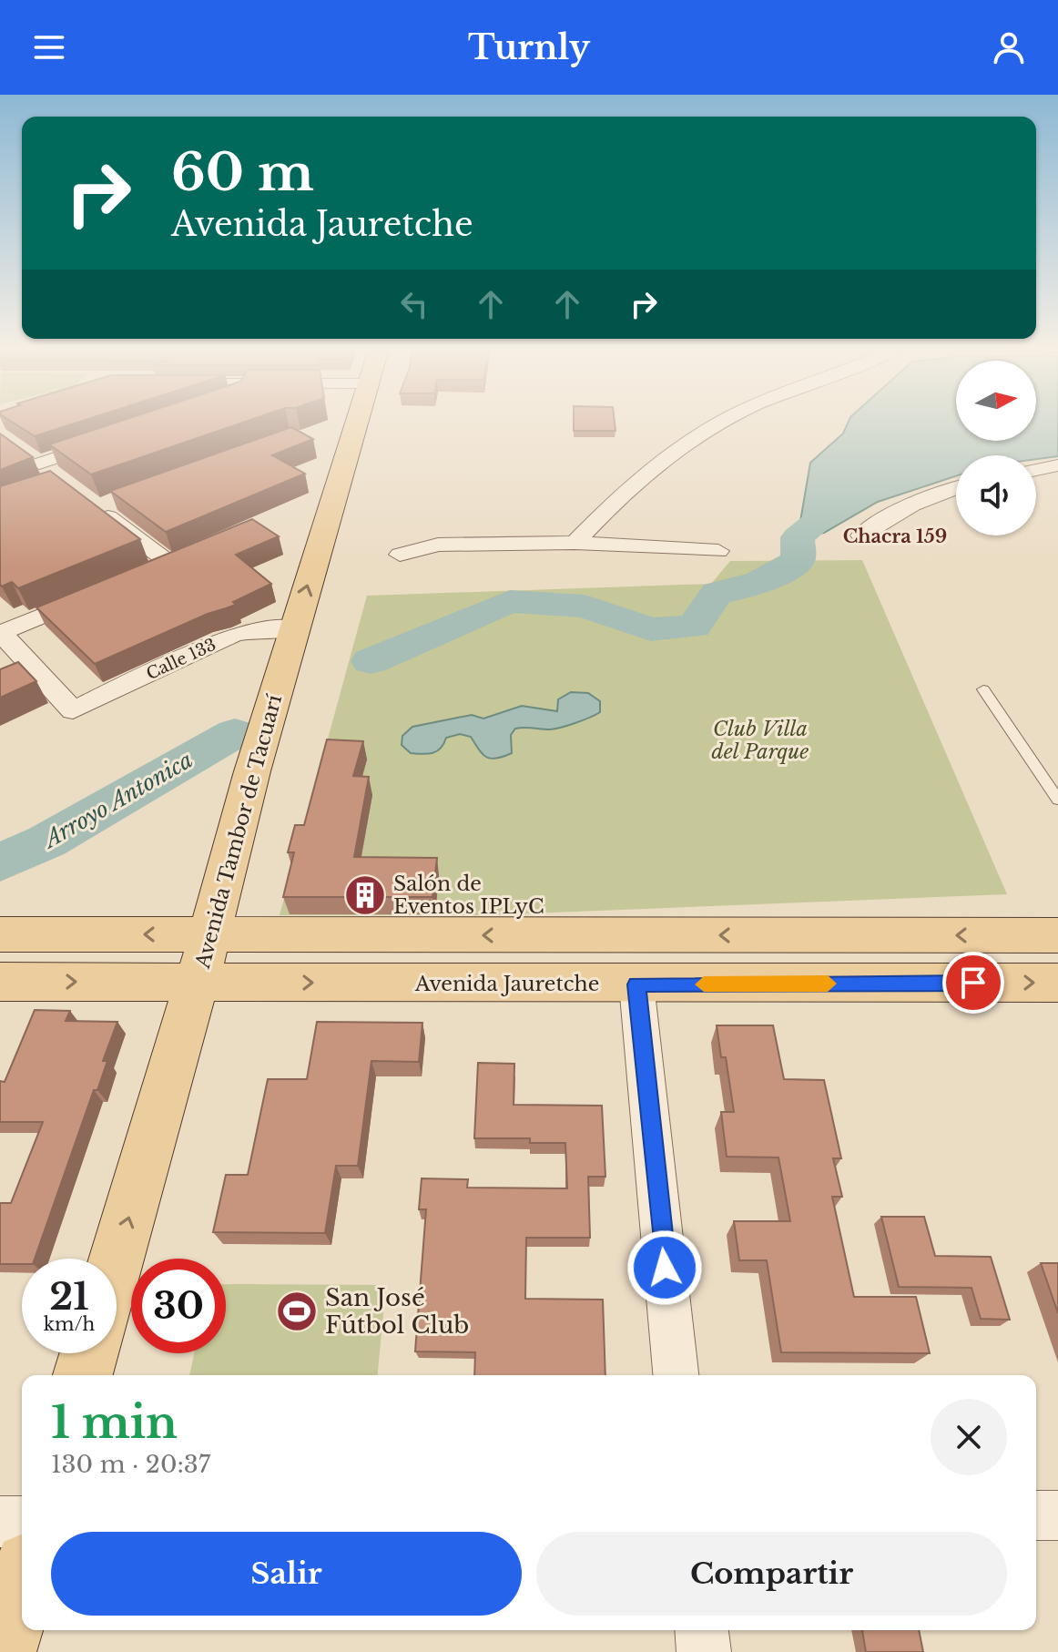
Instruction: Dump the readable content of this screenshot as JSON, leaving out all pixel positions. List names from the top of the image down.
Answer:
{
  "streets": {
    "main road": ["Avenida Tambor de Tacuarí", "Avenida Jauretche"],
    "street": ["Calle 133"]
  },
  "crossings": [
    ["Calle 133", "Avenida Tambor de Tacuarí"],
    ["Avenida Tambor de Tacuarí", "Avenida Jauretche"]
  ],
  "one_way": ["Avenida Tambor de Tacuarí"],
  "districts": ["Chacra 159"],
  "water": ["Arroyo Antonica"],
  "parks": ["Club Villa del Parque"],
  "places": {
    "building": ["Salón de Eventos IPLyC"],
    "sports": ["San José Fútbol Club"]
  },
  "north": "right",
  "page": {
    "header": "Turnly",
    "turn": ["60 m", "Avenida Jauretche"],
    "speed": "21 km/h",
    "limit": "30",
    "heading": ["1 min", "130 m · 20:37"],
    "buttons": ["Salir", "Compartir"]
  }
}
